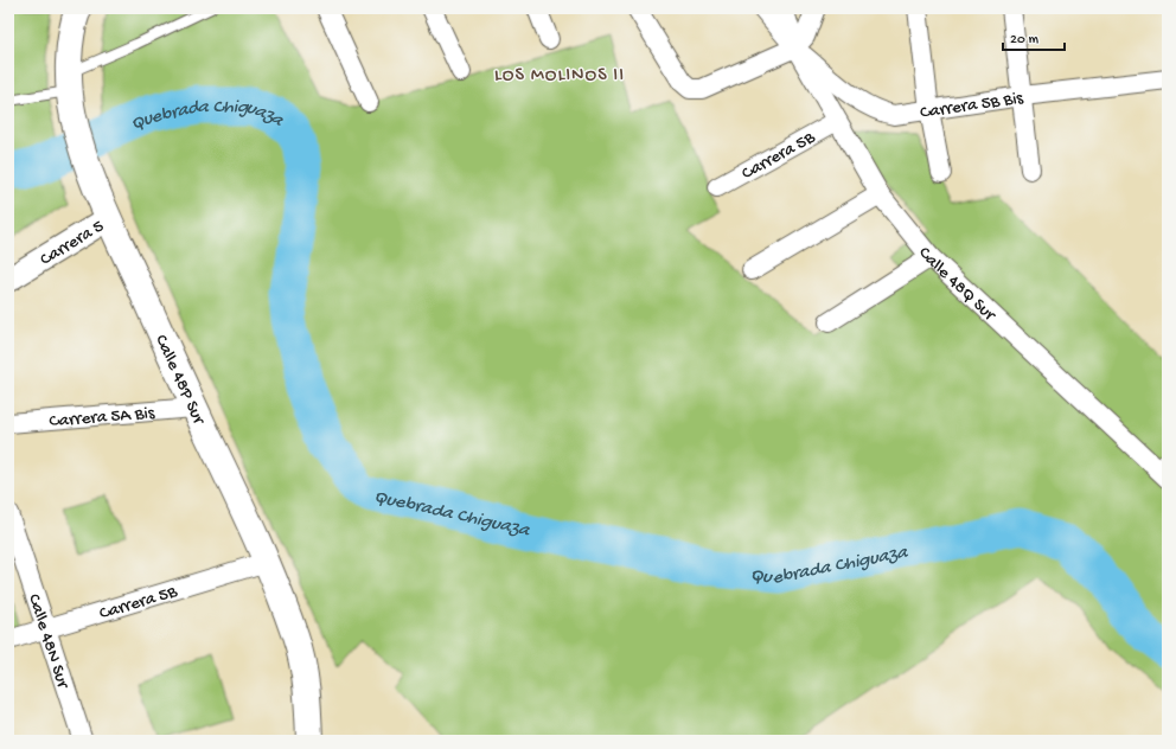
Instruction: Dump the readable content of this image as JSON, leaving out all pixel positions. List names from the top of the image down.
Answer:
{
  "streets": {
    "main road": ["Calle 48P Sur"],
    "street": [
      "Carrera 5B Bis",
      "Carrera 5B",
      "Carrera 5",
      "Calle 48Q Sur",
      "Carrera 5A Bis",
      "Calle 48N Sur"
    ]
  },
  "crossings": [
    ["Carrera 5B Bis", "Calle 48Q Sur"],
    ["Carrera 5B", "Calle 48Q Sur"],
    ["Carrera 5B", "Calle 48P Sur"],
    ["Carrera 5B", "Calle 48N Sur"],
    ["Carrera 5", "Calle 48P Sur"],
    ["Calle 48P Sur", "Carrera 5A Bis"]
  ],
  "districts": ["LOS MOLINOS II"],
  "water": ["Quebrada Chiguaza"],
  "scale_bar": "20 m"
}
